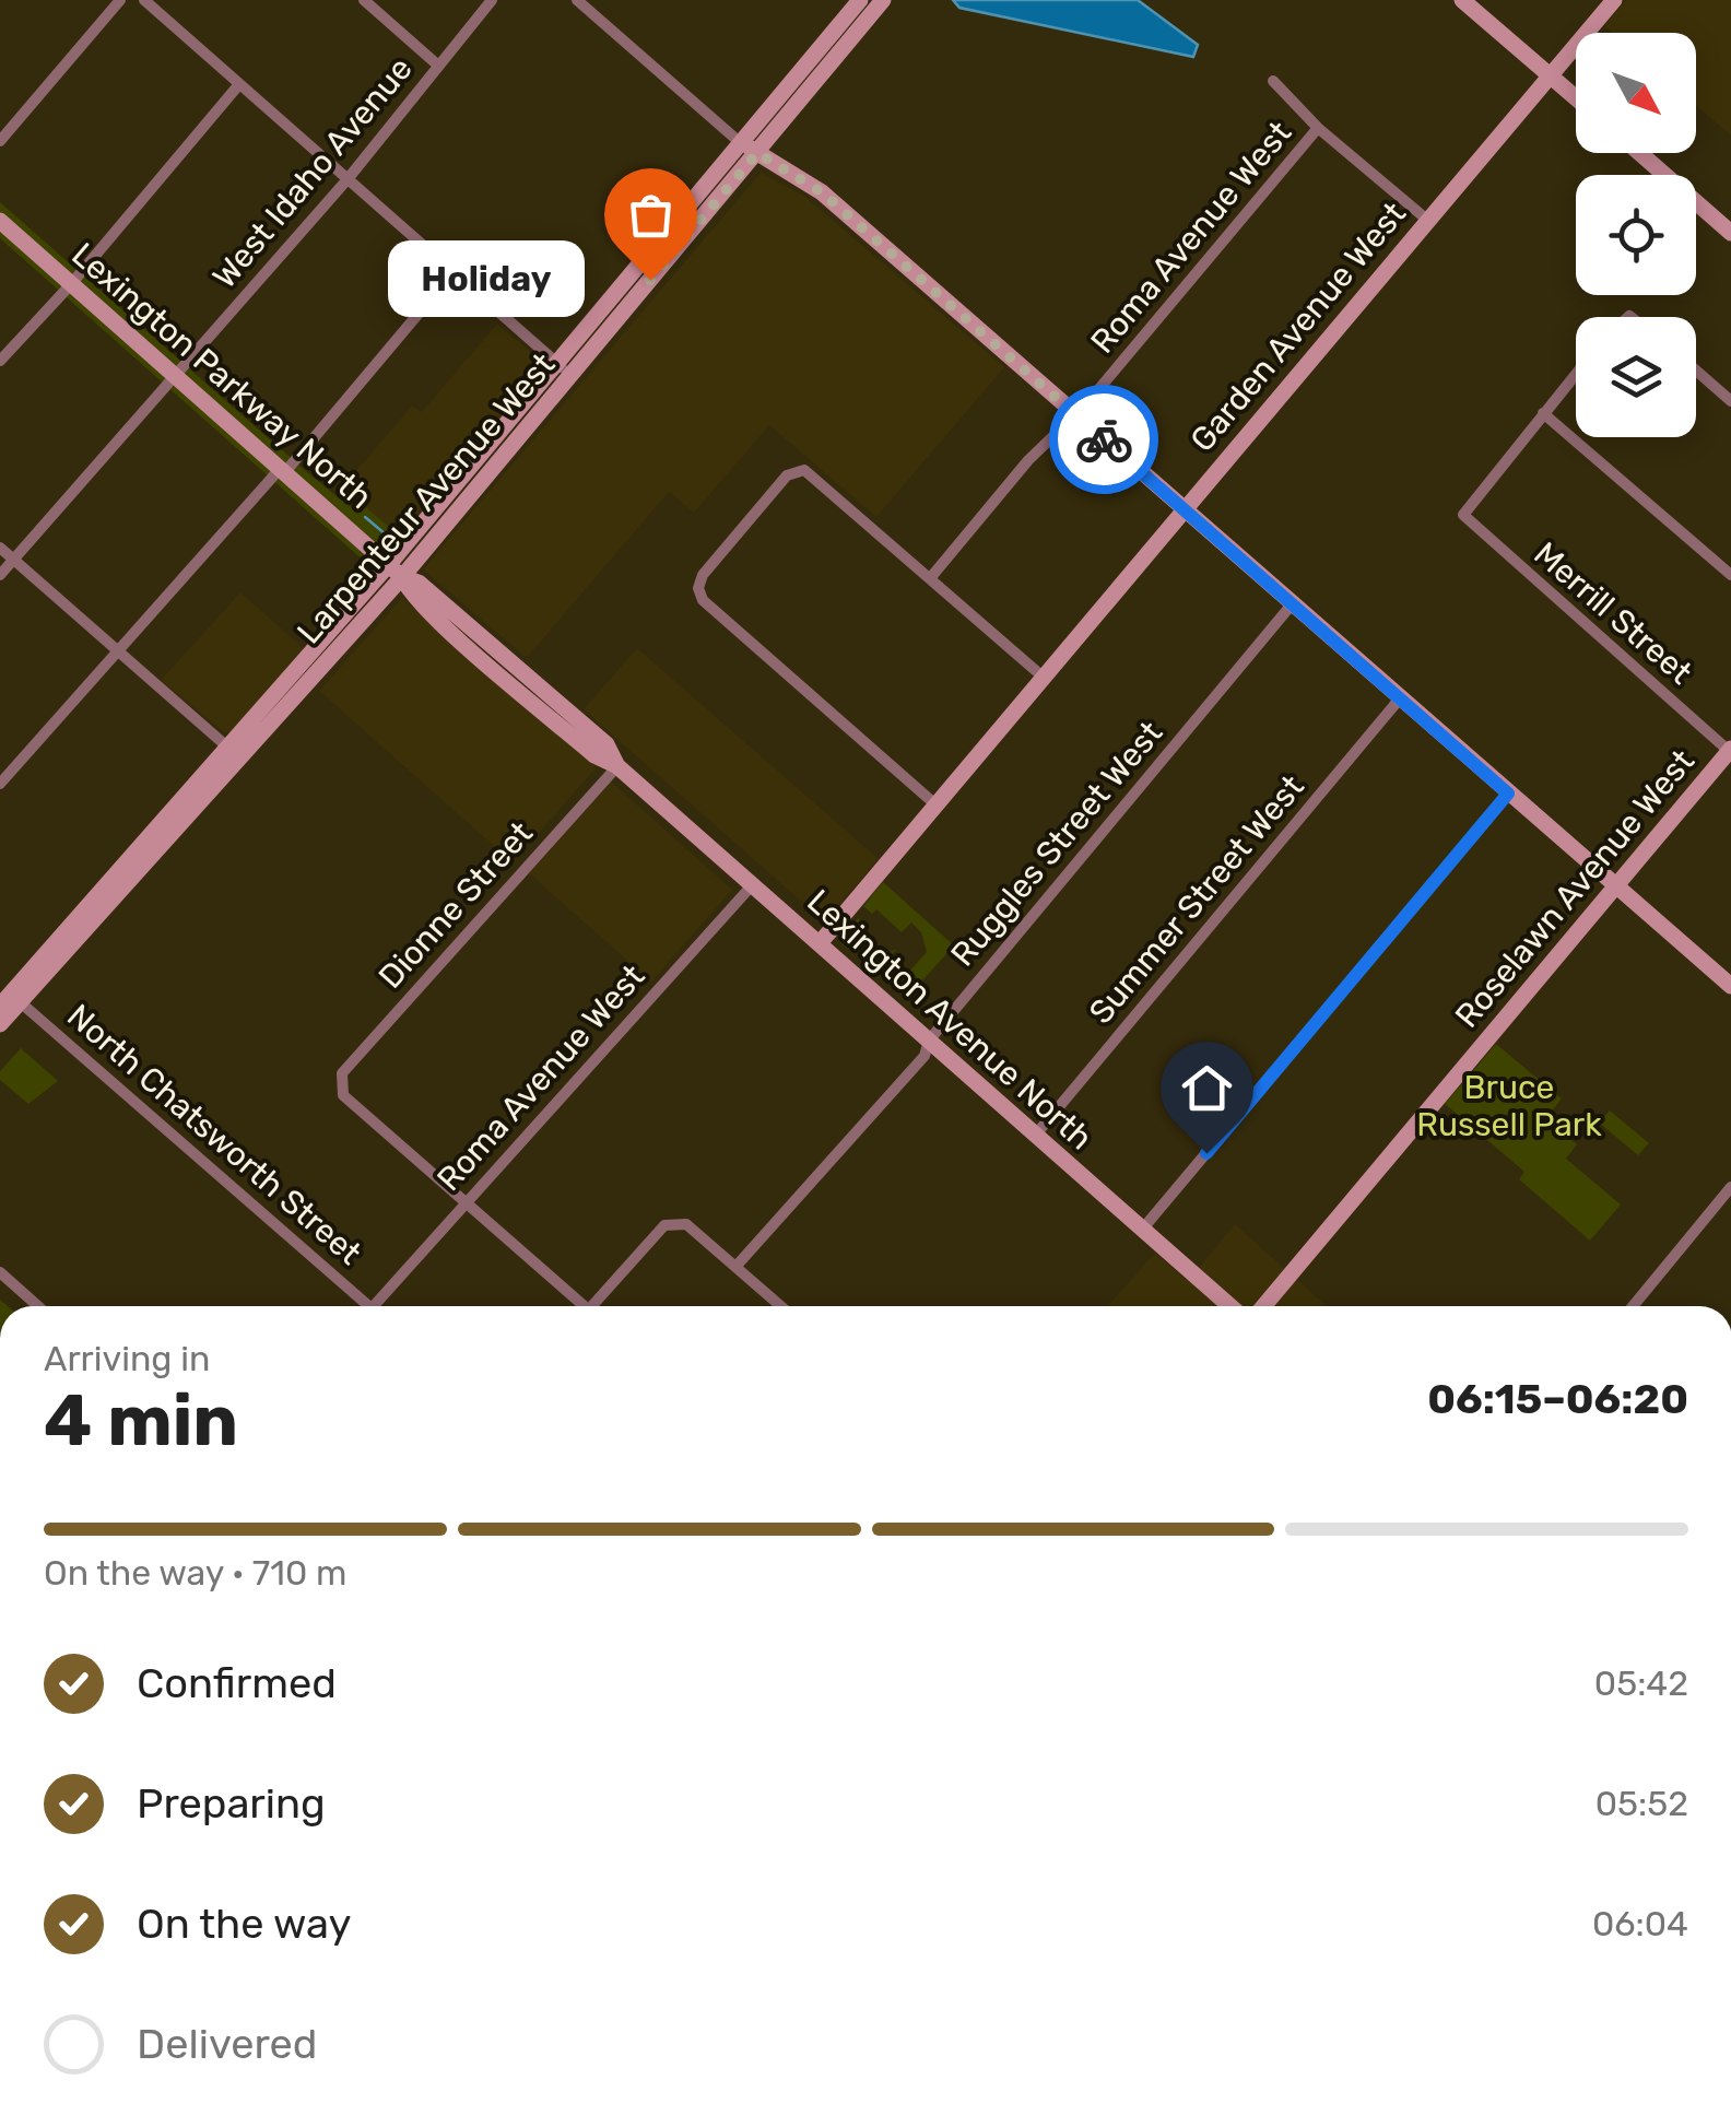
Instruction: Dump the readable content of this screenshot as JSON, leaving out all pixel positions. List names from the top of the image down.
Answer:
{
  "streets": {
    "street": [
      "West Idaho Avenue",
      "Roma Avenue West",
      "Garden Avenue West",
      "Lexington Parkway North",
      "Larpenteur Avenue West",
      "Merrill Street",
      "Ruggles Street West",
      "Roselawn Avenue West",
      "Summer Street West",
      "Dionne Street",
      "Lexington Avenue North",
      "North Chatsworth Street"
    ]
  },
  "crossings": [
    ["West Idaho Avenue", "Lexington Parkway North"],
    ["Roma Avenue West", "Dionne Street"],
    ["Roma Avenue West", "Lexington Avenue North"],
    ["Garden Avenue West", "Lexington Avenue North"],
    ["Lexington Parkway North", "Larpenteur Avenue West"],
    ["Lexington Parkway North", "Lexington Avenue North"],
    ["Larpenteur Avenue West", "Lexington Avenue North"],
    ["Larpenteur Avenue West", "North Chatsworth Street"],
    ["Merrill Street", "Roselawn Avenue West"],
    ["Ruggles Street West", "Lexington Avenue North"],
    ["Summer Street West", "Lexington Avenue North"],
    ["Dionne Street", "Lexington Avenue North"]
  ],
  "parks": ["Bruce Russell Park"],
  "places": ["Holiday"],
  "north": "bottom right",
  "page": {
    "bubble": "Holiday",
    "heading": ["4 min", "Arriving in", "06:15–06:20"],
    "bar": "On the way · 710 m",
    "list": [
      ["Confirmed", "05:42"],
      ["Preparing", "05:52"],
      ["On the way", "06:04"],
      "Delivered"
    ]
  }
}
